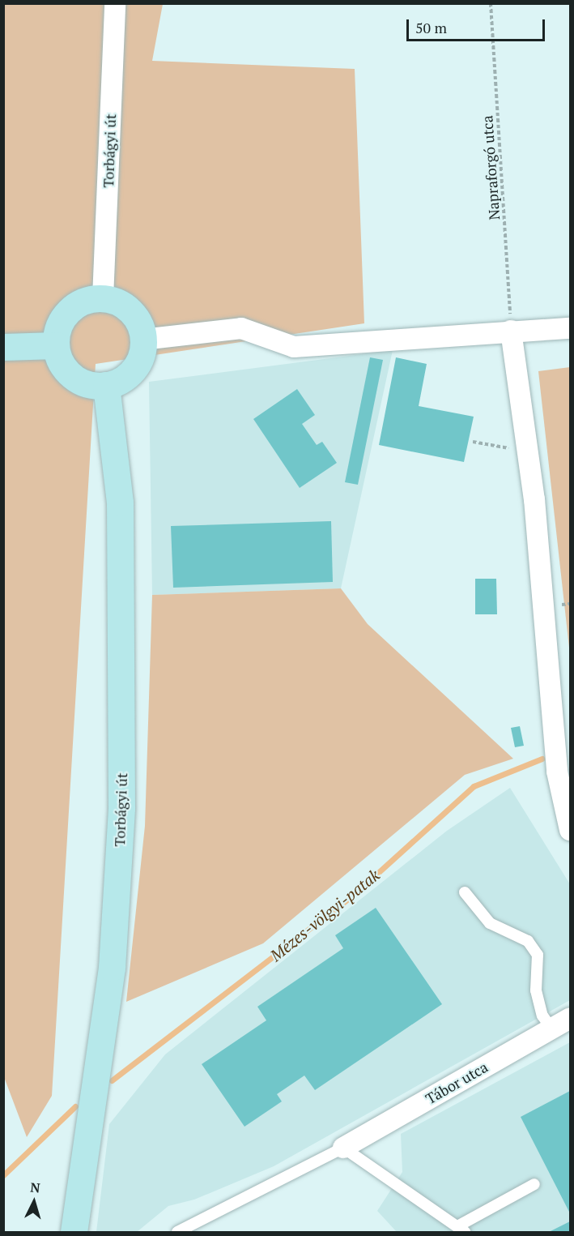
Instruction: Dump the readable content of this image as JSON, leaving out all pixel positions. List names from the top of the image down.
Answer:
{
  "streets": {
    "street": ["Torbágyi út", "Tábor utca"],
    "path": ["Napraforgó utca"]
  },
  "water": ["Mézes-völgyi-patak"],
  "scale_bar": "50 m",
  "north": "top"
}
